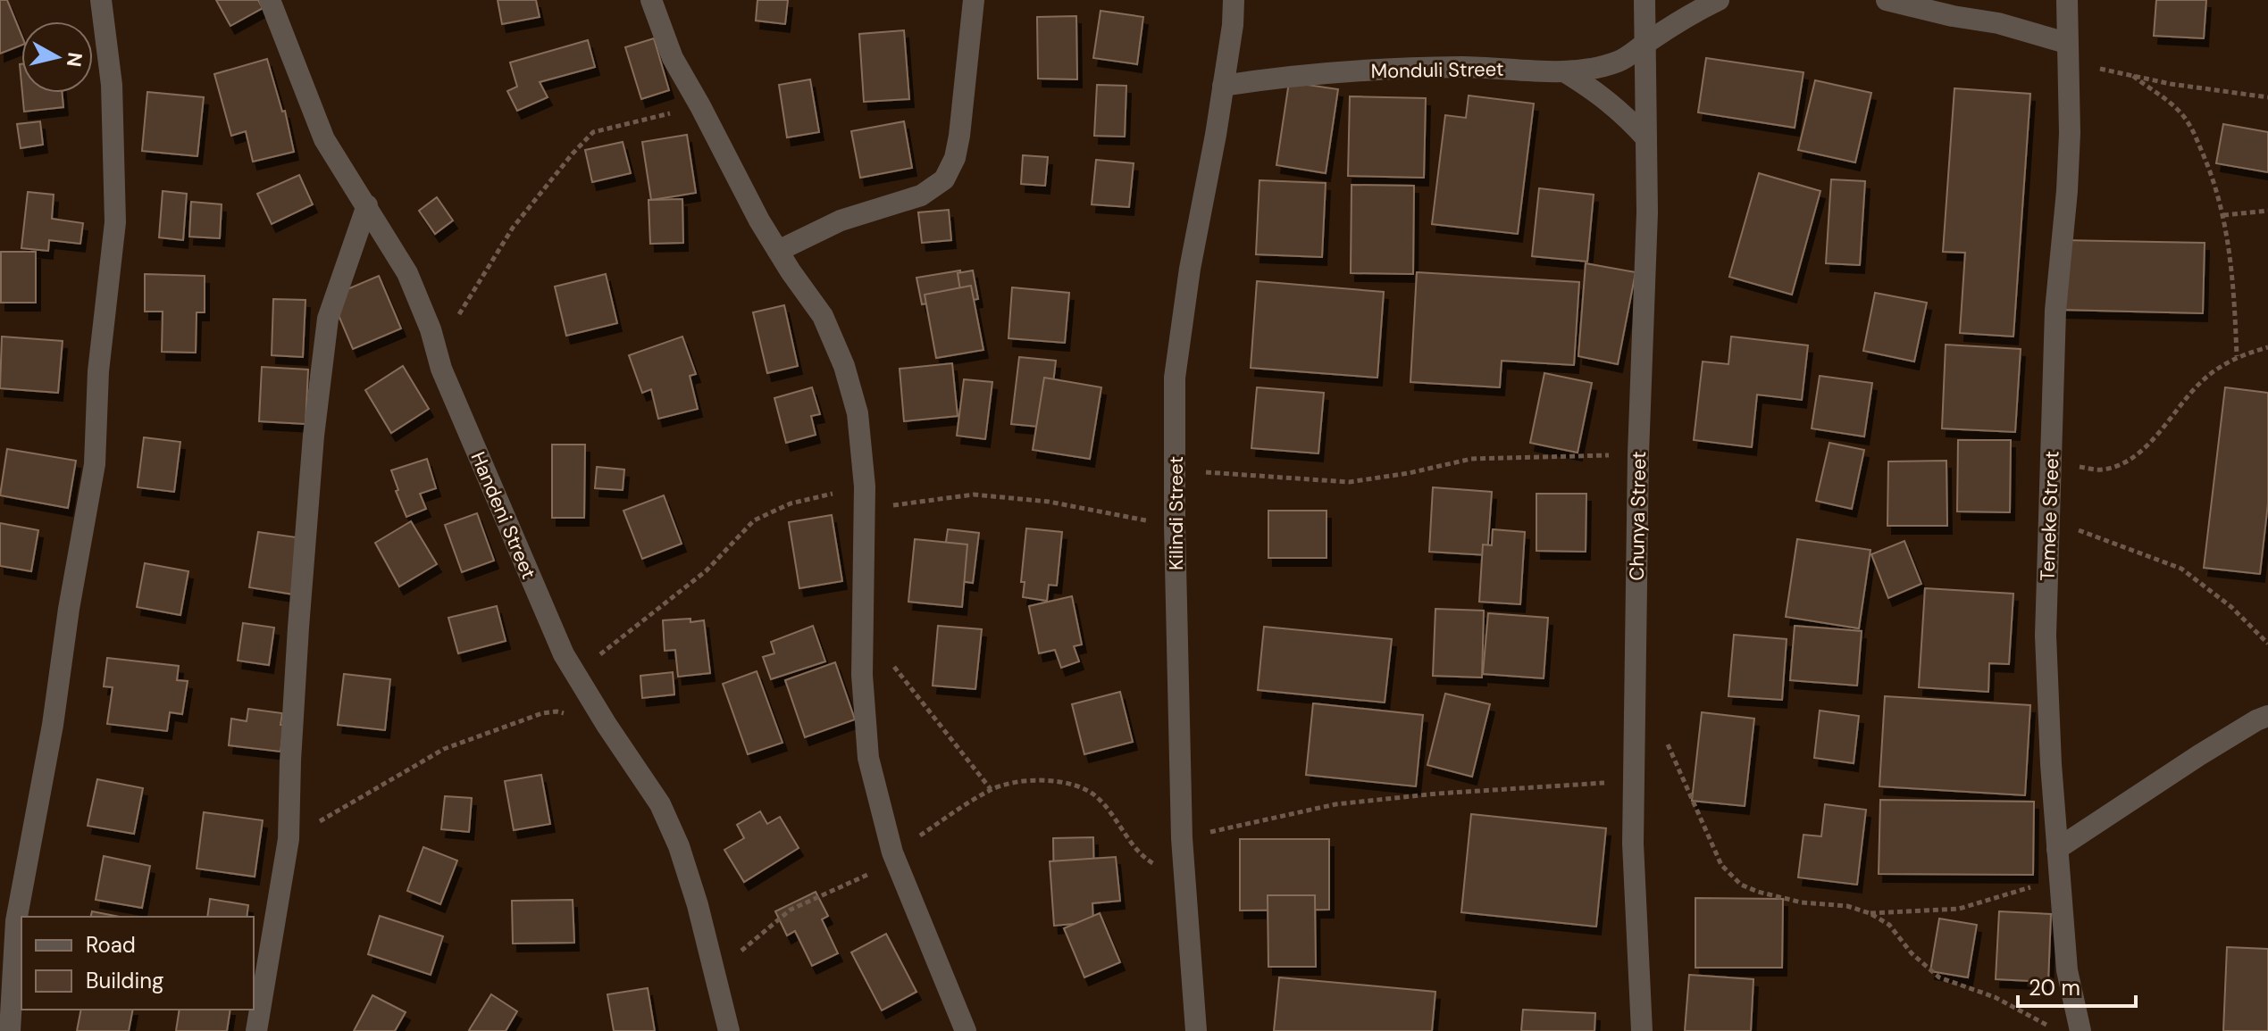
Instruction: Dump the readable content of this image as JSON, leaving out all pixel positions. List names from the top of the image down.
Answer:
{
  "streets": {
    "street": [
      "Monduli Street",
      "Kilindi Street",
      "Handeni Street",
      "Chunya Street",
      "Temeke Street"
    ]
  },
  "crossings": [
    ["Monduli Street", "Kilindi Street"],
    ["Monduli Street", "Chunya Street"]
  ],
  "legend": ["Road", "Building"],
  "scale_bar": "20 m",
  "north": "right"
}
